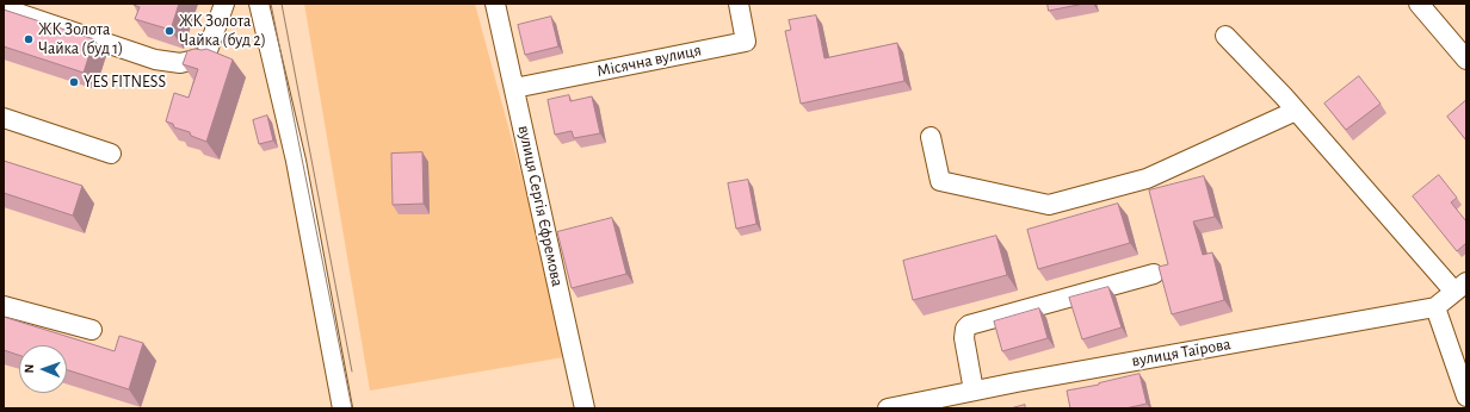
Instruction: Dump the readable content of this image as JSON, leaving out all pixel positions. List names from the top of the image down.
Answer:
{
  "streets": {
    "street": ["Місячна вулиця", "вулиця Сергія Єфремова", "вулиця Таїрова"]
  },
  "crossings": [
    ["Місячна вулиця", "вулиця Сергія Єфремова"]
  ],
  "places": ["ЖК Золота Чайка (буд 2)", "ЖК Золота Чайка (буд 1)", "YES FITNESS"],
  "north": "left"
}
